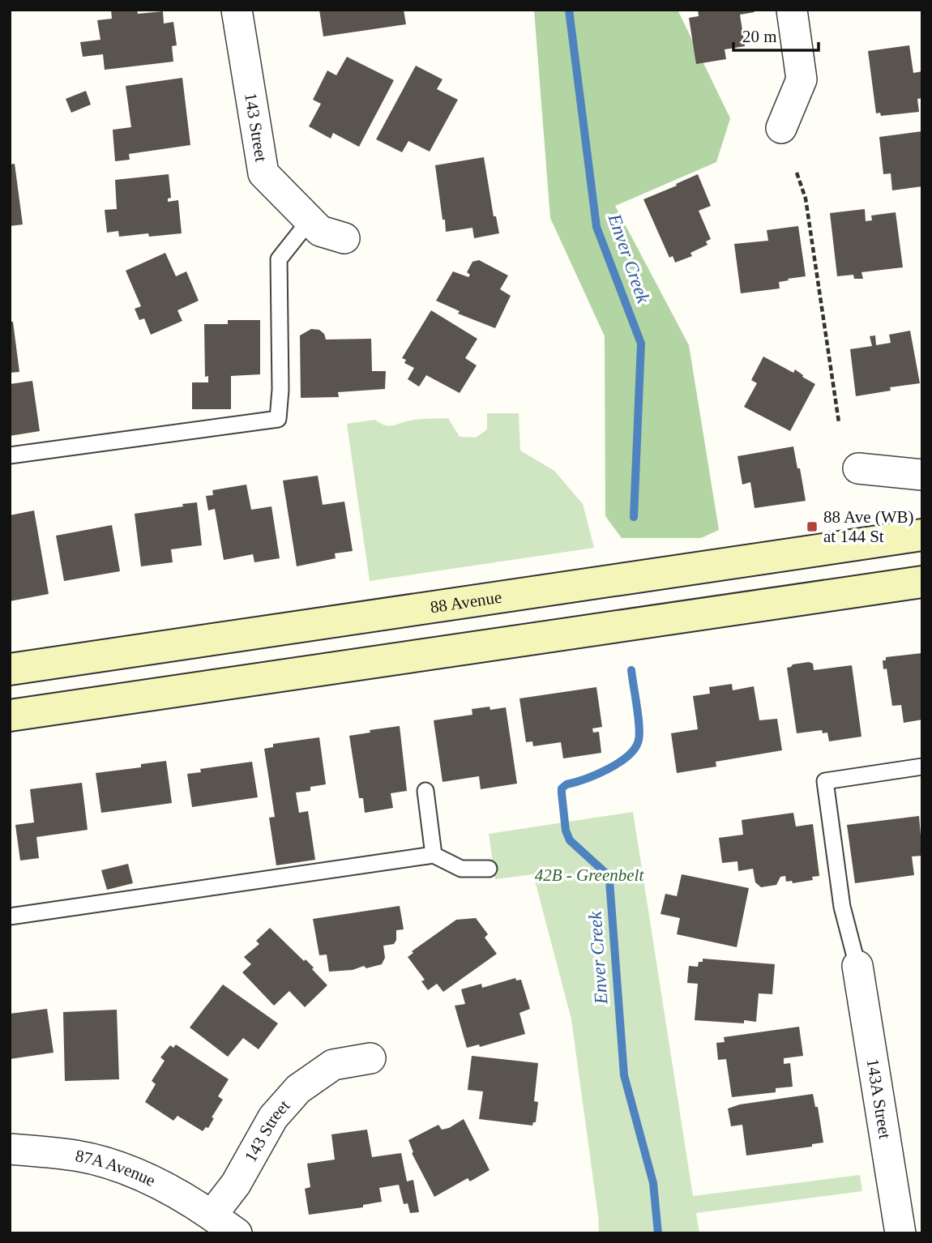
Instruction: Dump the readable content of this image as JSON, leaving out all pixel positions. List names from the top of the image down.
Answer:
{
  "streets": {
    "main road": ["88 Avenue"],
    "street": ["143 Street", "143A Street", "87A Avenue"]
  },
  "crossings": [
    ["143 Street", "87A Avenue"]
  ],
  "water": ["Enver Creek"],
  "parks": ["42B - Greenbelt"],
  "places": {
    "transit": ["88 Ave (WB) at 144 St"]
  },
  "scale_bar": "20 m"
}
